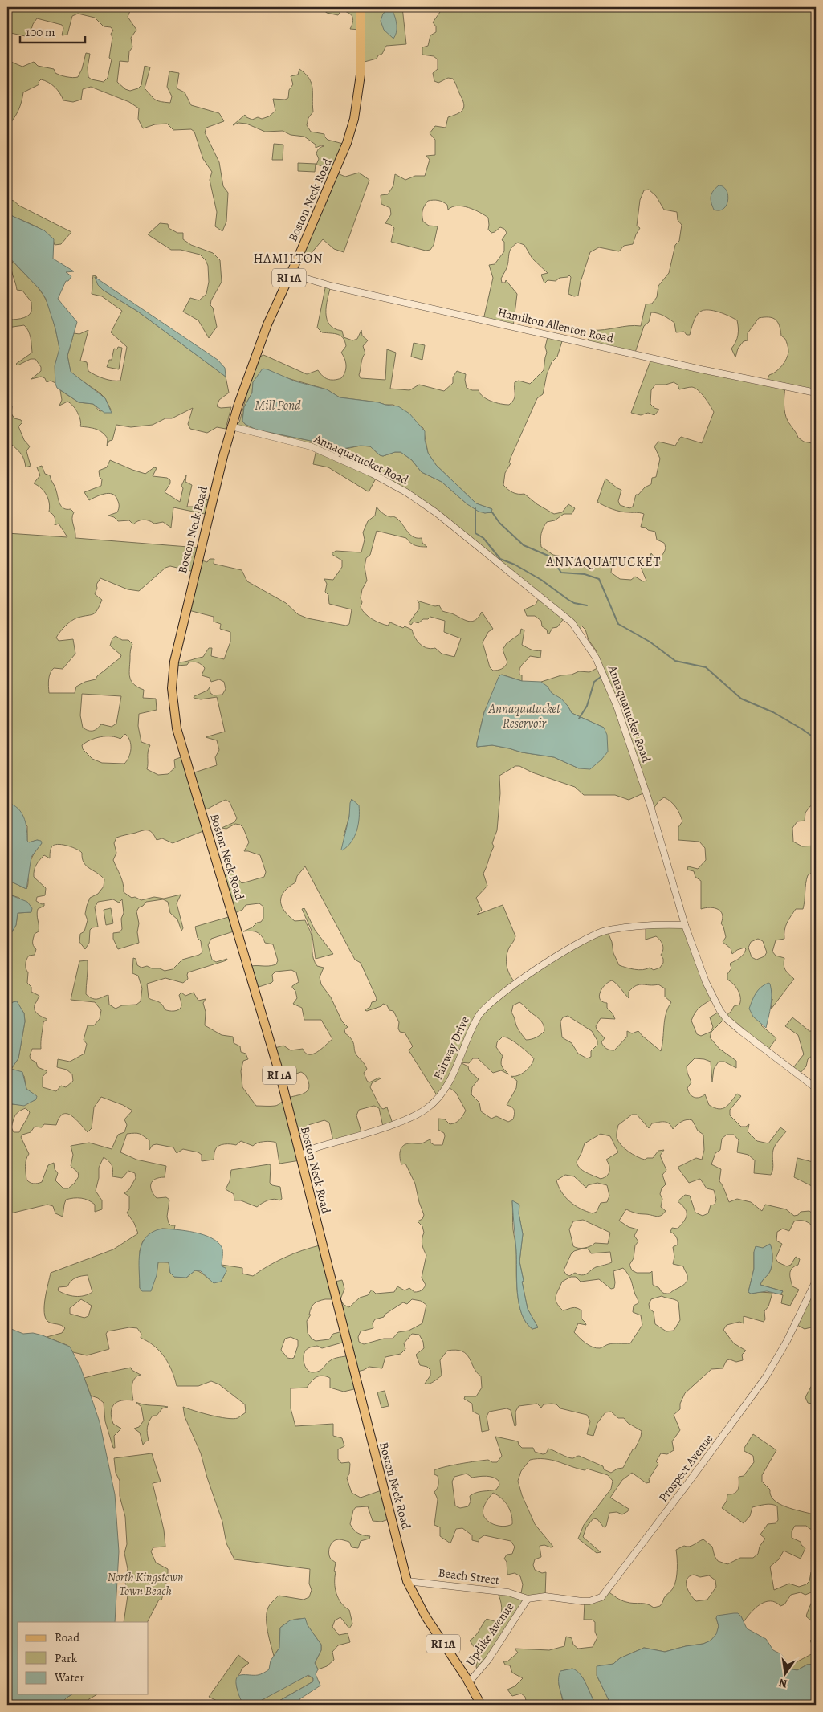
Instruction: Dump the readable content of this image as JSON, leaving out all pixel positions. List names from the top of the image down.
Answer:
{
  "streets": {
    "main road": ["Boston Neck Road", "RI 1A"],
    "street": [
      "Hamilton Allenton Road",
      "Annaquatucket Road",
      "Fairway Drive",
      "Prospect Avenue",
      "Beach Street",
      "Updike Avenue"
    ]
  },
  "crossings": [
    ["Boston Neck Road", "Hamilton Allenton Road"],
    ["Boston Neck Road", "Annaquatucket Road"],
    ["Boston Neck Road", "Fairway Drive"],
    ["Boston Neck Road", "Beach Street"],
    ["Boston Neck Road", "Updike Avenue"],
    ["Annaquatucket Road", "Fairway Drive"],
    ["Prospect Avenue", "Beach Street"],
    ["Prospect Avenue", "Updike Avenue"],
    ["Beach Street", "Updike Avenue"]
  ],
  "districts": ["HAMILTON", "ANNAQUATUCKET"],
  "water": ["Mill Pond", "Annaquatucket Reservoir"],
  "parks": ["North Kingstown Town Beach"],
  "legend": ["Road", "Park", "Water"],
  "scale_bar": "100 m",
  "north": "bottom"
}
